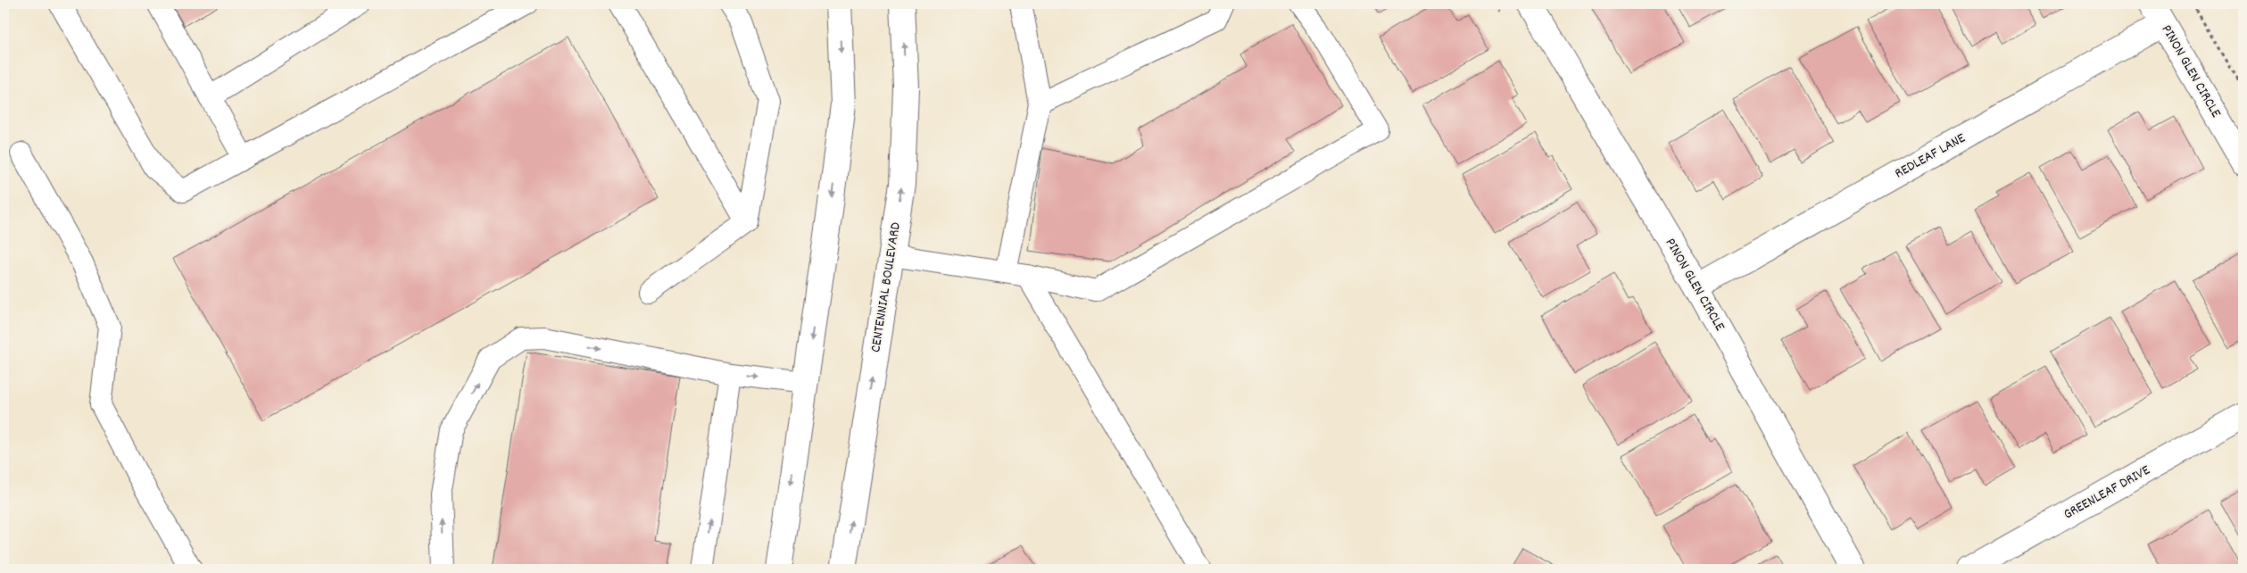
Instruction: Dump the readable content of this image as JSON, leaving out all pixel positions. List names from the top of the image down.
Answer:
{
  "streets": {
    "street": [
      "PINON GLEN CIRCLE",
      "REDLEAF LANE",
      "CENTENNIAL BOULEVARD",
      "GREENLEAF DRIVE"
    ]
  },
  "crossings": [
    ["PINON GLEN CIRCLE", "REDLEAF LANE"]
  ]
}
